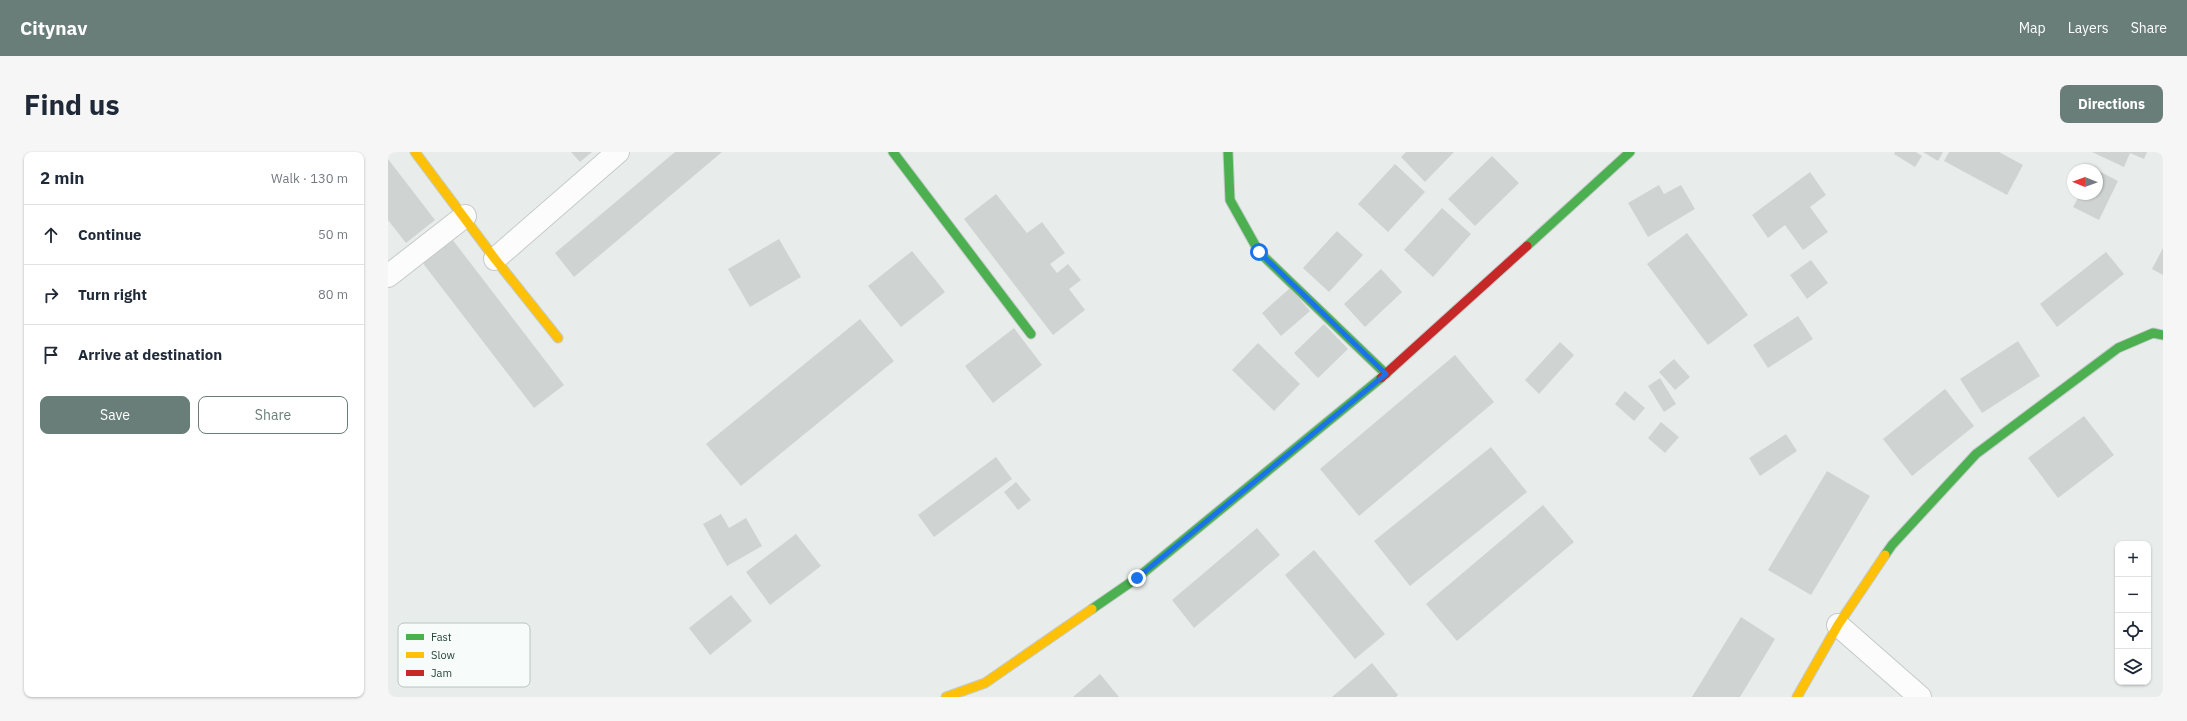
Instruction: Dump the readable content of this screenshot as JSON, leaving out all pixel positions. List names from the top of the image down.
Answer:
{
  "legend": ["Fast", "Slow", "Jam"],
  "north": "left",
  "page": {
    "header": "Citynav",
    "nav": ["Map", "Layers", "Share"],
    "buttons": [
      "Directions",
      ["Save", "Share"]
    ],
    "title": "Find us",
    "heading": ["2 min", "Walk · 130 m"],
    "list": [
      ["Continue", "50 m"],
      ["Turn right", "80 m"],
      "Arrive at destination"
    ],
    "map_buttons": ["+", "−"]
  }
}
